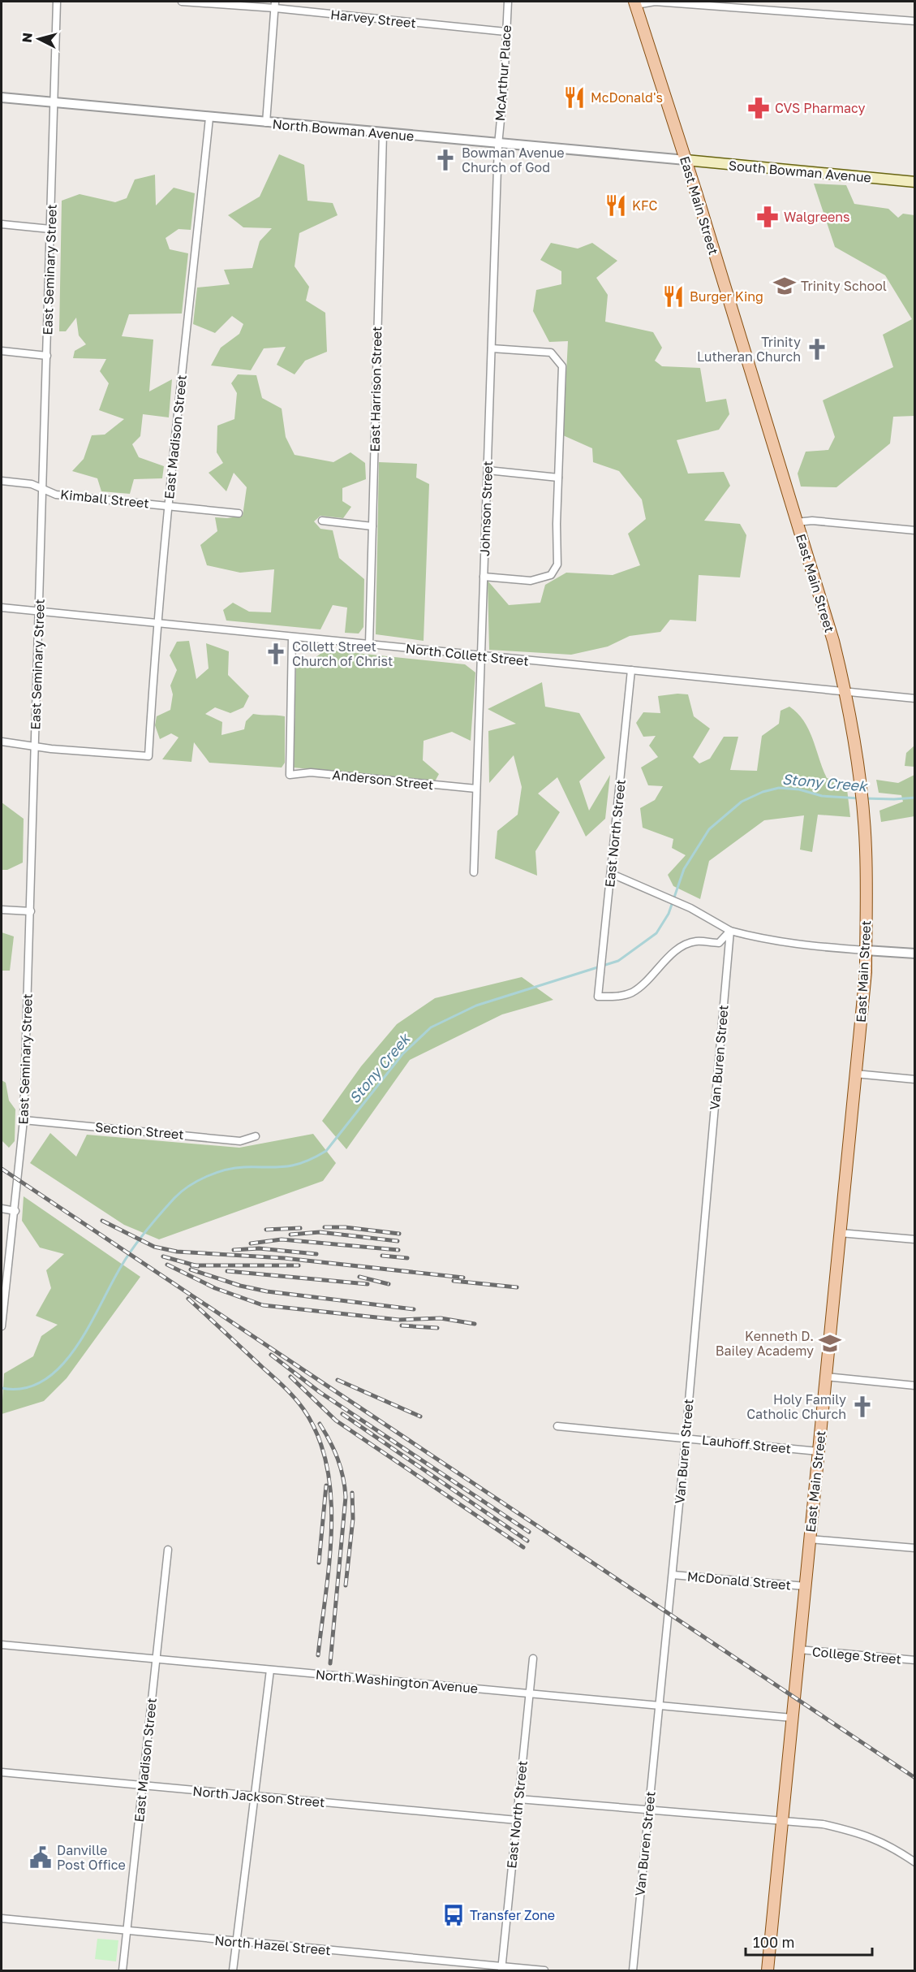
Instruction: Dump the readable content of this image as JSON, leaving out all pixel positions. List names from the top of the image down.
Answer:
{
  "streets": {
    "main road": ["South Bowman Avenue", "East Main Street"],
    "street": [
      "Harvey Street",
      "McArthur Place",
      "North Bowman Avenue",
      "East Seminary Street",
      "East Harrison Street",
      "East Madison Street",
      "Kimball Street",
      "Johnson Street",
      "North Collett Street",
      "Anderson Street",
      "East North Street",
      "Van Buren Street",
      "Section Street",
      "Lauhoff Street",
      "McDonald Street",
      "College Street",
      "North Washington Avenue",
      "North Jackson Street",
      "North Hazel Street"
    ]
  },
  "crossings": [
    ["Harvey Street", "McArthur Place"],
    ["McArthur Place", "North Bowman Avenue"],
    ["McArthur Place", "Johnson Street"],
    ["North Bowman Avenue", "South Bowman Avenue"],
    ["North Bowman Avenue", "East Main Street"],
    ["North Bowman Avenue", "East Seminary Street"],
    ["North Bowman Avenue", "East Harrison Street"],
    ["North Bowman Avenue", "East Madison Street"],
    ["North Bowman Avenue", "Johnson Street"],
    ["South Bowman Avenue", "East Main Street"],
    ["East Main Street", "North Collett Street"],
    ["East Main Street", "Lauhoff Street"],
    ["East Main Street", "McDonald Street"],
    ["East Main Street", "College Street"],
    ["East Main Street", "North Washington Avenue"],
    ["East Seminary Street", "East Madison Street"],
    ["East Seminary Street", "Kimball Street"],
    ["East Seminary Street", "North Collett Street"],
    ["East Seminary Street", "Section Street"],
    ["East Harrison Street", "North Collett Street"],
    ["East Madison Street", "Kimball Street"],
    ["East Madison Street", "North Collett Street"],
    ["East Madison Street", "North Washington Avenue"],
    ["East Madison Street", "North Jackson Street"],
    ["East Madison Street", "North Hazel Street"],
    ["Johnson Street", "North Collett Street"],
    ["Johnson Street", "Anderson Street"],
    ["North Collett Street", "Anderson Street"],
    ["North Collett Street", "East North Street"],
    ["East North Street", "Van Buren Street"],
    ["East North Street", "North Washington Avenue"],
    ["East North Street", "North Jackson Street"],
    ["East North Street", "North Hazel Street"],
    ["Van Buren Street", "Lauhoff Street"],
    ["Van Buren Street", "McDonald Street"],
    ["Van Buren Street", "North Washington Avenue"]
  ],
  "water": ["Stony Creek"],
  "places": {
    "restaurant": ["McDonald's", "KFC", "Burger King"],
    "pharmacy": ["CVS Pharmacy", "Walgreens"],
    "church": [
      "Bowman Avenue Church of God",
      "Trinity Lutheran Church",
      "Collett Street Church of Christ",
      "Holy Family Catholic Church"
    ],
    "school or university": ["Trinity School", "Kenneth D. Bailey Academy"],
    "public building": ["Danville Post Office"],
    "bus stop": ["Transfer Zone"]
  },
  "scale_bar": "100 m",
  "north": "left"
}
